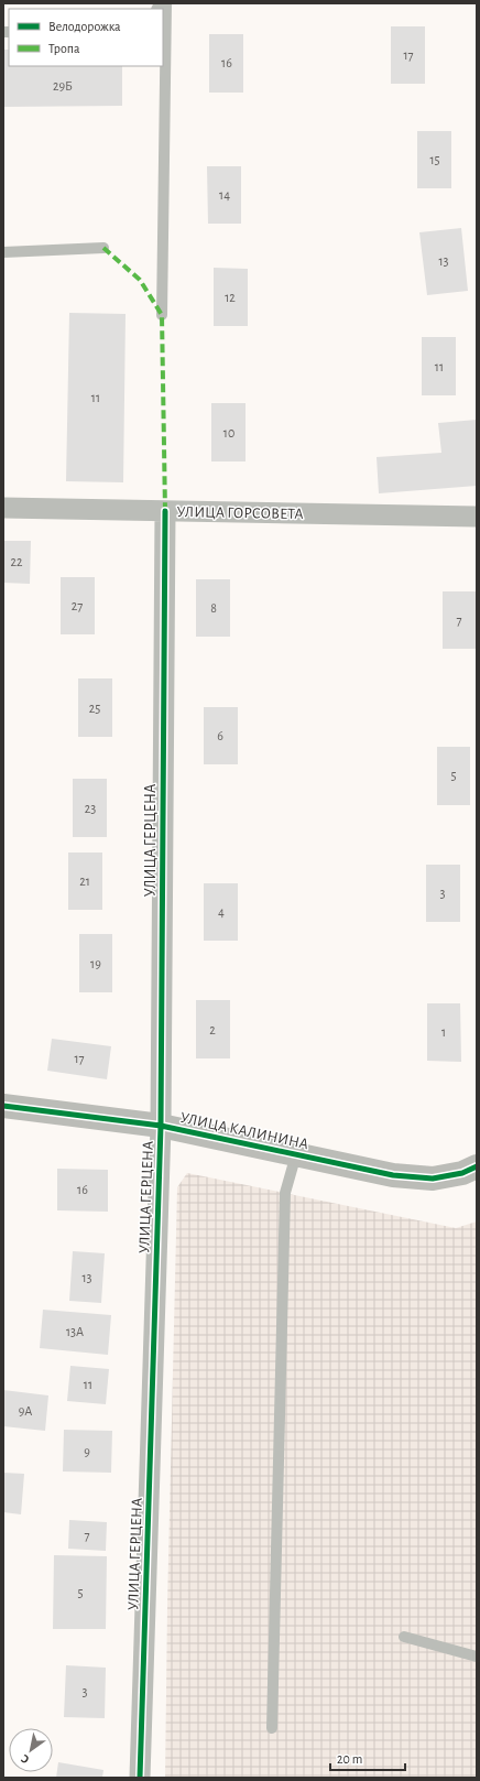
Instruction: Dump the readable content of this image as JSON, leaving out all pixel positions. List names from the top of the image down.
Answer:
{
  "streets": {
    "street": ["УЛИЦА ГОРСОВЕТА", "УЛИЦА ГЕРЦЕНА", "УЛИЦА КАЛИНИНА"]
  },
  "crossings": [
    ["УЛИЦА ГОРСОВЕТА", "УЛИЦА ГЕРЦЕНА"],
    ["УЛИЦА ГЕРЦЕНА", "УЛИЦА КАЛИНИНА"]
  ],
  "house_numbers": [
    "17",
    "16",
    "29Б",
    "15",
    "14",
    "13",
    "12",
    "11",
    "11",
    "10",
    "22",
    "27",
    "8",
    "7",
    "25",
    "6",
    "5",
    "23",
    "21",
    "3",
    "4",
    "19",
    "2",
    "1",
    "17",
    "16",
    "13",
    "13А",
    "11",
    "9А",
    "9",
    "7",
    "5",
    "3"
  ],
  "legend": ["Велодорожка", "Тропа"],
  "scale_bar": "20 m",
  "north": "bottom left"
}
